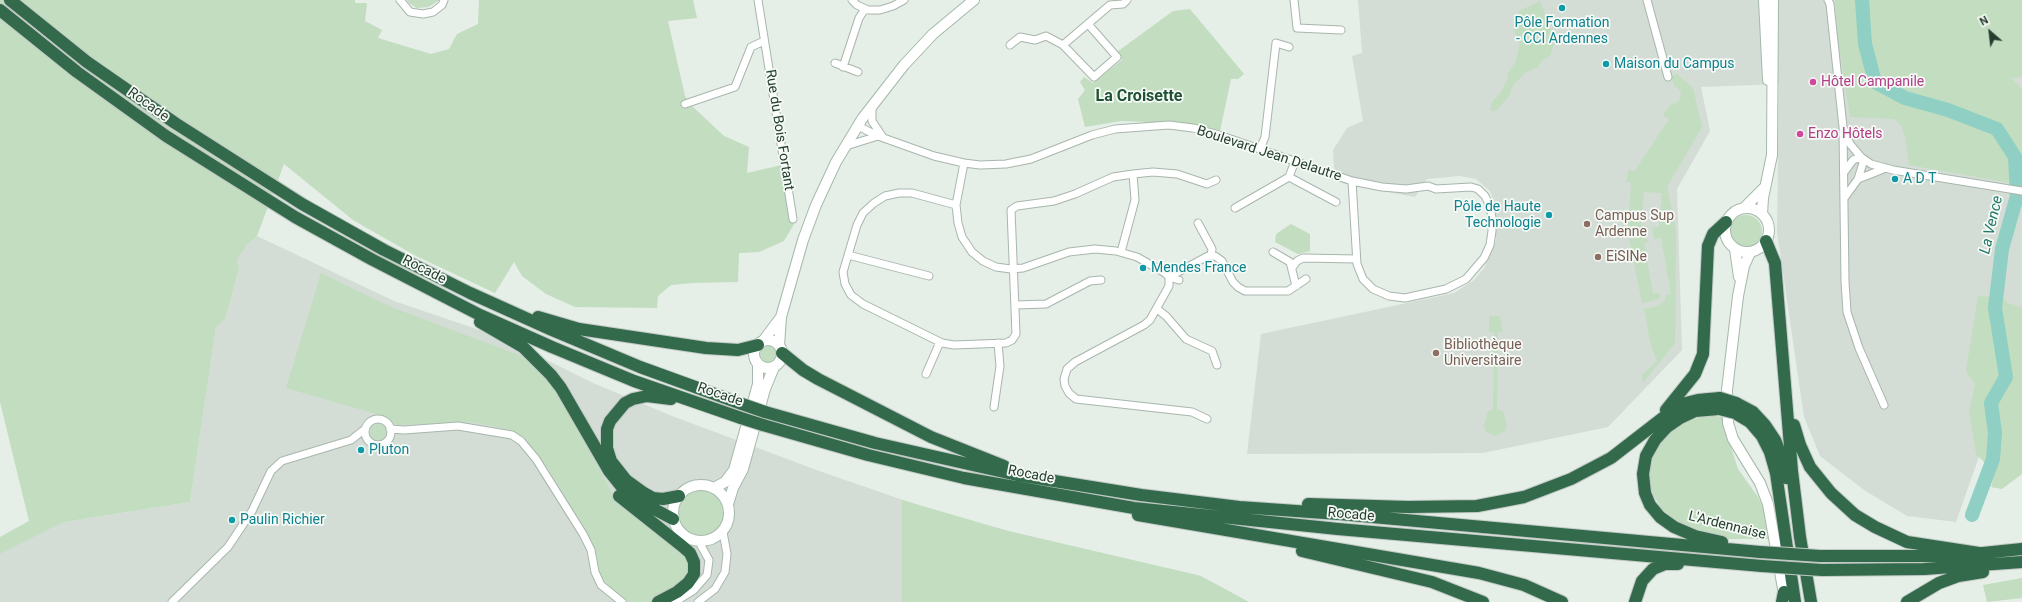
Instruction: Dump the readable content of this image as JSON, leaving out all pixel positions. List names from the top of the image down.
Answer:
{
  "streets": {
    "highway": ["Rocade", "L'Ardennaise"],
    "street": ["Rue du Bois Fortant", "Boulevard Jean Delautre"]
  },
  "districts": ["La Croisette"],
  "water": ["La Vence"],
  "places": [
    "Pôle Formation - CCI Ardennes",
    "Maison du Campus",
    "Hôtel Campanile",
    "Enzo Hôtels",
    "A D T",
    "Pôle de Haute Technologie",
    "Campus Sup Ardenne",
    "EiSINe",
    "Mendes France",
    "Bibliothèque Universitaire",
    "Pluton",
    "Paulin Richier"
  ],
  "north": "top left"
}
